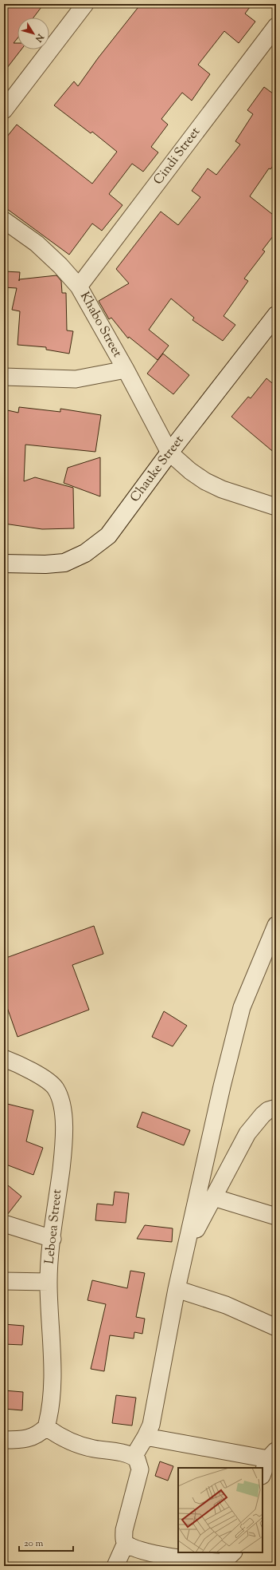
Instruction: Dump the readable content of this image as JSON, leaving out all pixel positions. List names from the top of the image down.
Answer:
{
  "streets": {
    "street": [
      "Cindi Street",
      "Khabo Street",
      "Chauke Street",
      "Leboea Street"
    ]
  },
  "crossings": [
    ["Cindi Street", "Khabo Street"],
    ["Khabo Street", "Chauke Street"]
  ],
  "scale_bar": "20 m",
  "north": "bottom right"
}
